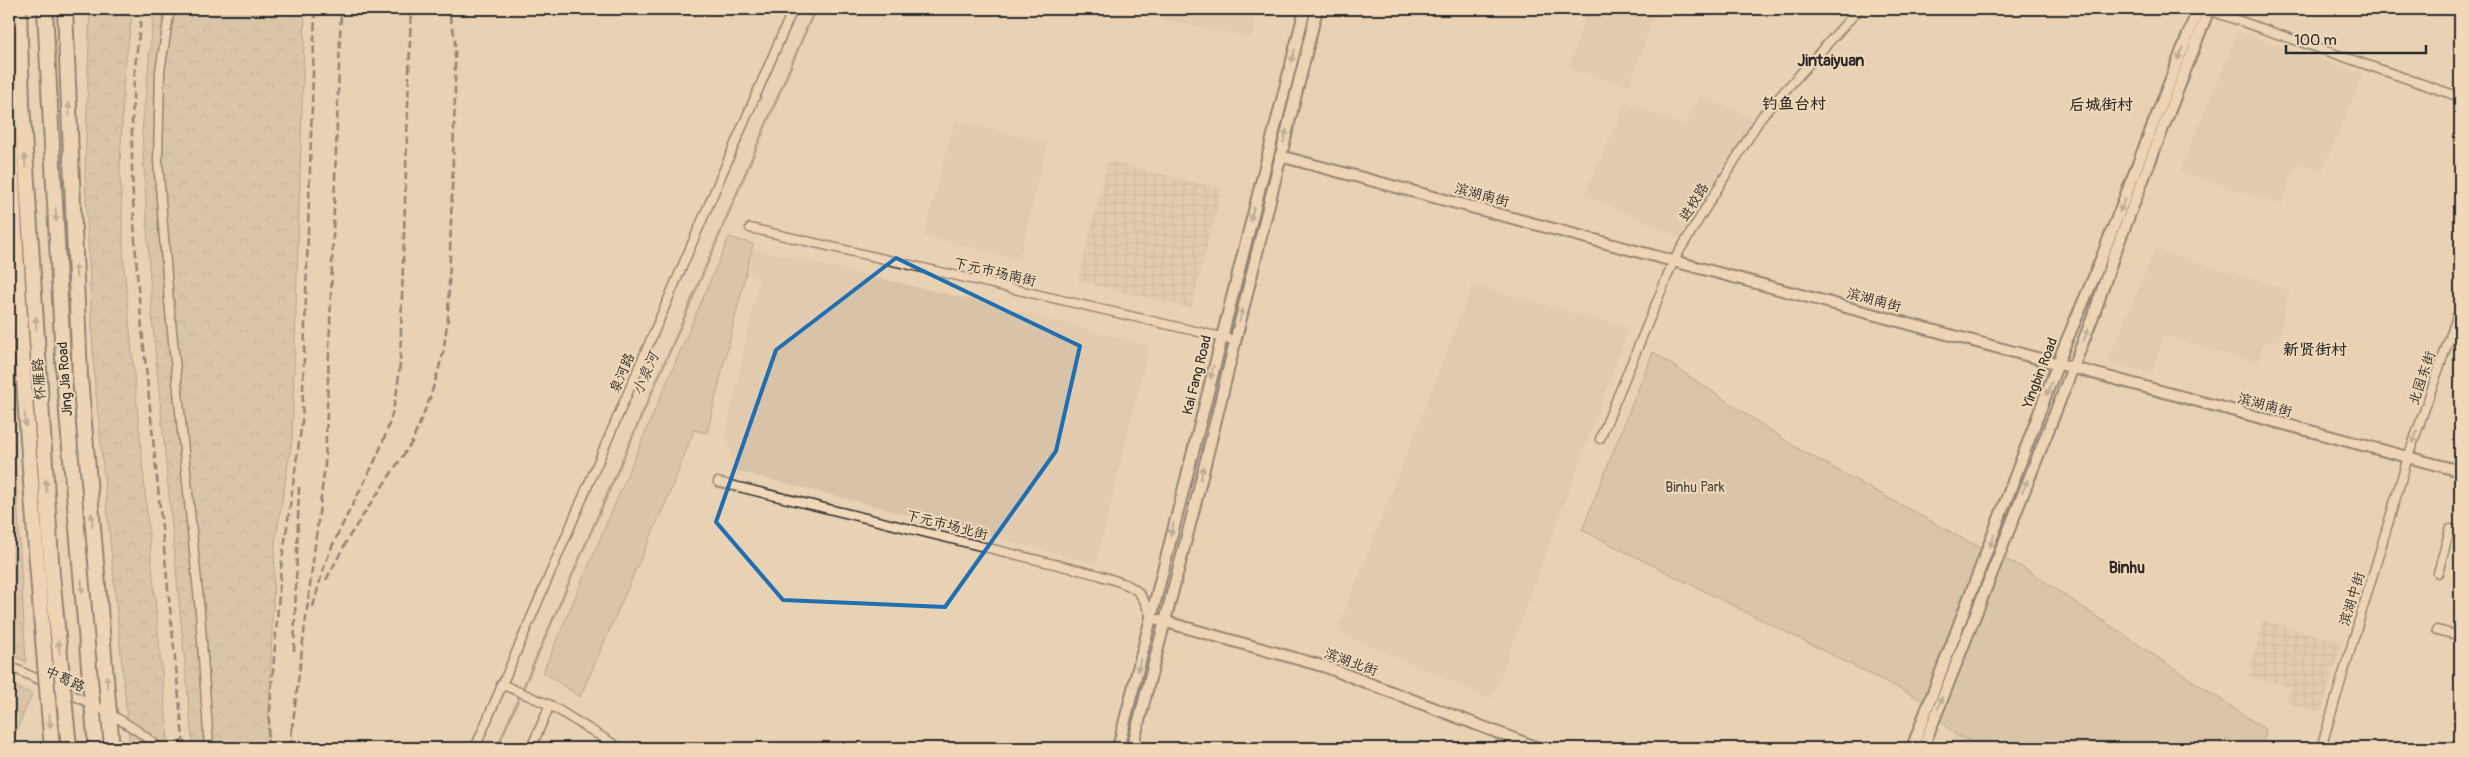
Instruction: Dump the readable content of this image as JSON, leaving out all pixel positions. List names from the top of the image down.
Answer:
{
  "streets": {
    "highway": ["怀雁路", "Jing Jia Road"],
    "main road": [
      "滨湖南街",
      "Yingbin Road",
      "Kai Fang Road",
      "滨湖北街"
    ],
    "street": [
      "进校路",
      "下元市场南街",
      "泉河路",
      "北园东街",
      "下元市场北街",
      "滨湖中街",
      "中葛路"
    ]
  },
  "crossings": [
    ["滨湖南街", "进校路"],
    ["滨湖南街", "Yingbin Road"],
    ["滨湖南街", "Kai Fang Road"],
    ["滨湖南街", "北园东街"],
    ["滨湖南街", "滨湖中街"],
    ["下元市场南街", "Kai Fang Road"],
    ["Kai Fang Road", "下元市场北街"],
    ["Kai Fang Road", "滨湖北街"],
    ["北园东街", "滨湖中街"],
    ["Jing Jia Road", "中葛路"],
    ["下元市场北街", "滨湖北街"]
  ],
  "one_way": ["北园东街"],
  "districts": [
    "Jintaiyuan",
    "钓鱼台村",
    "后城街村",
    "新贤街村",
    "Binhu"
  ],
  "water": ["小泉河"],
  "parks": ["Binhu Park"],
  "scale_bar": "100 m"
}
